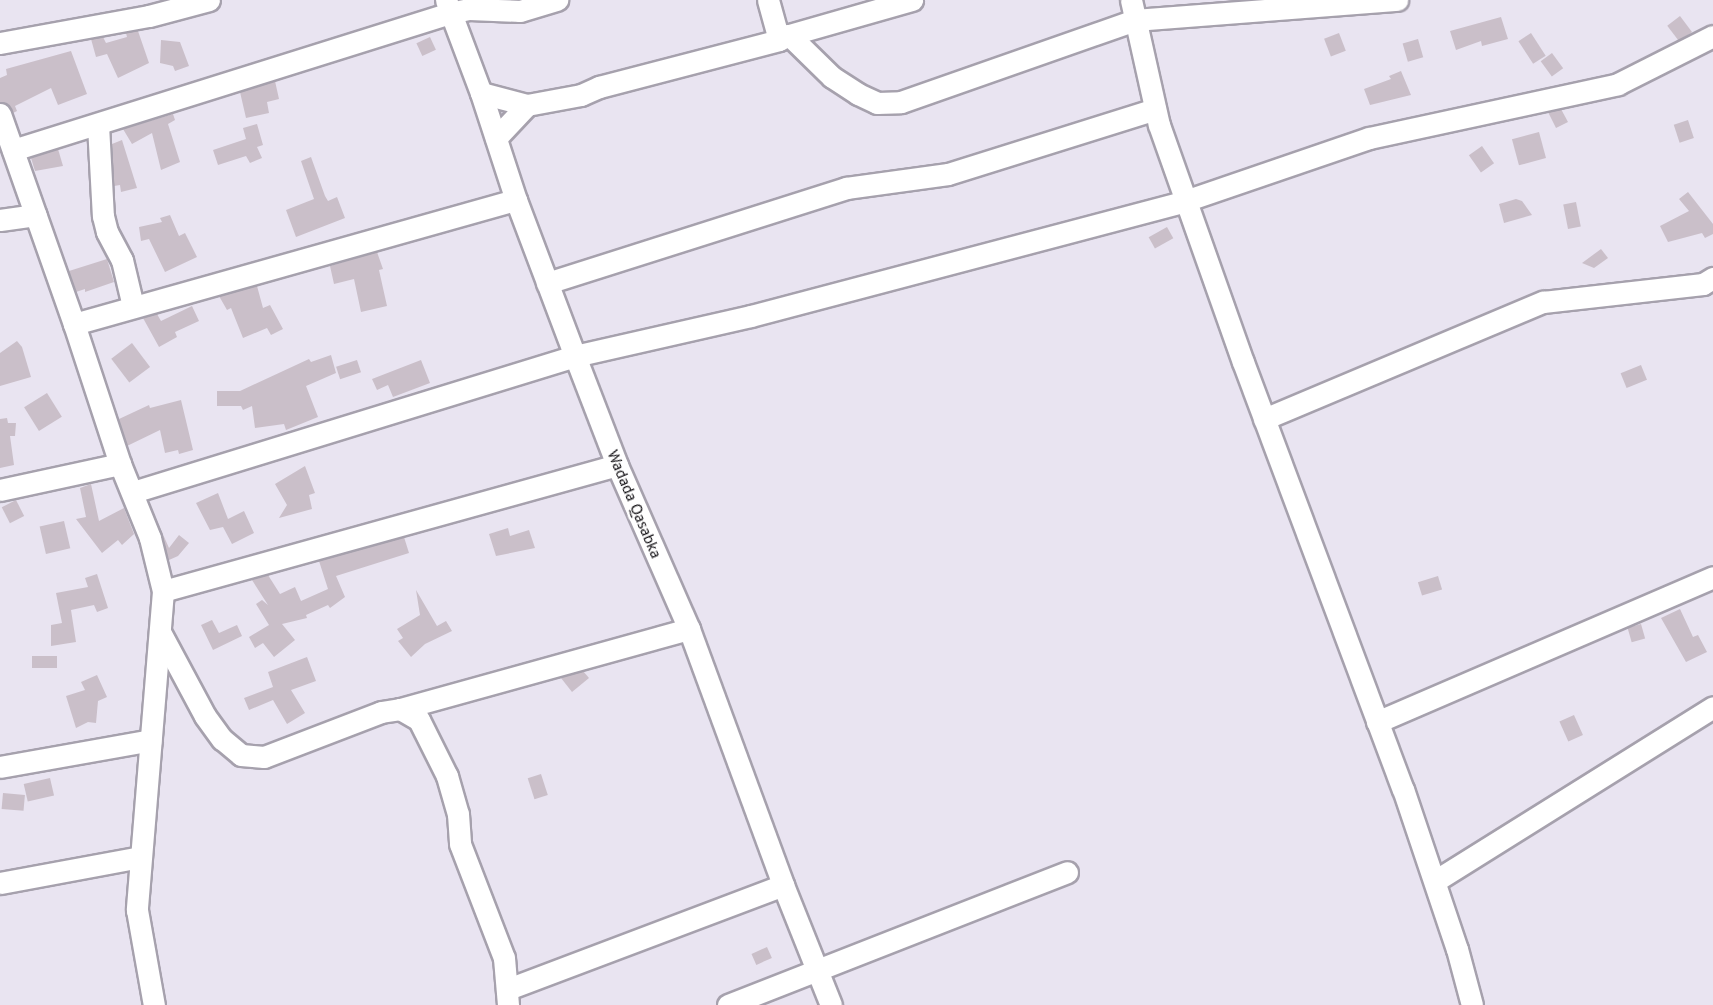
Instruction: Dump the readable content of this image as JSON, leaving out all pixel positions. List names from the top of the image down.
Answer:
{
  "streets": {
    "street": ["Wadada Qasabka"]
  }
}
